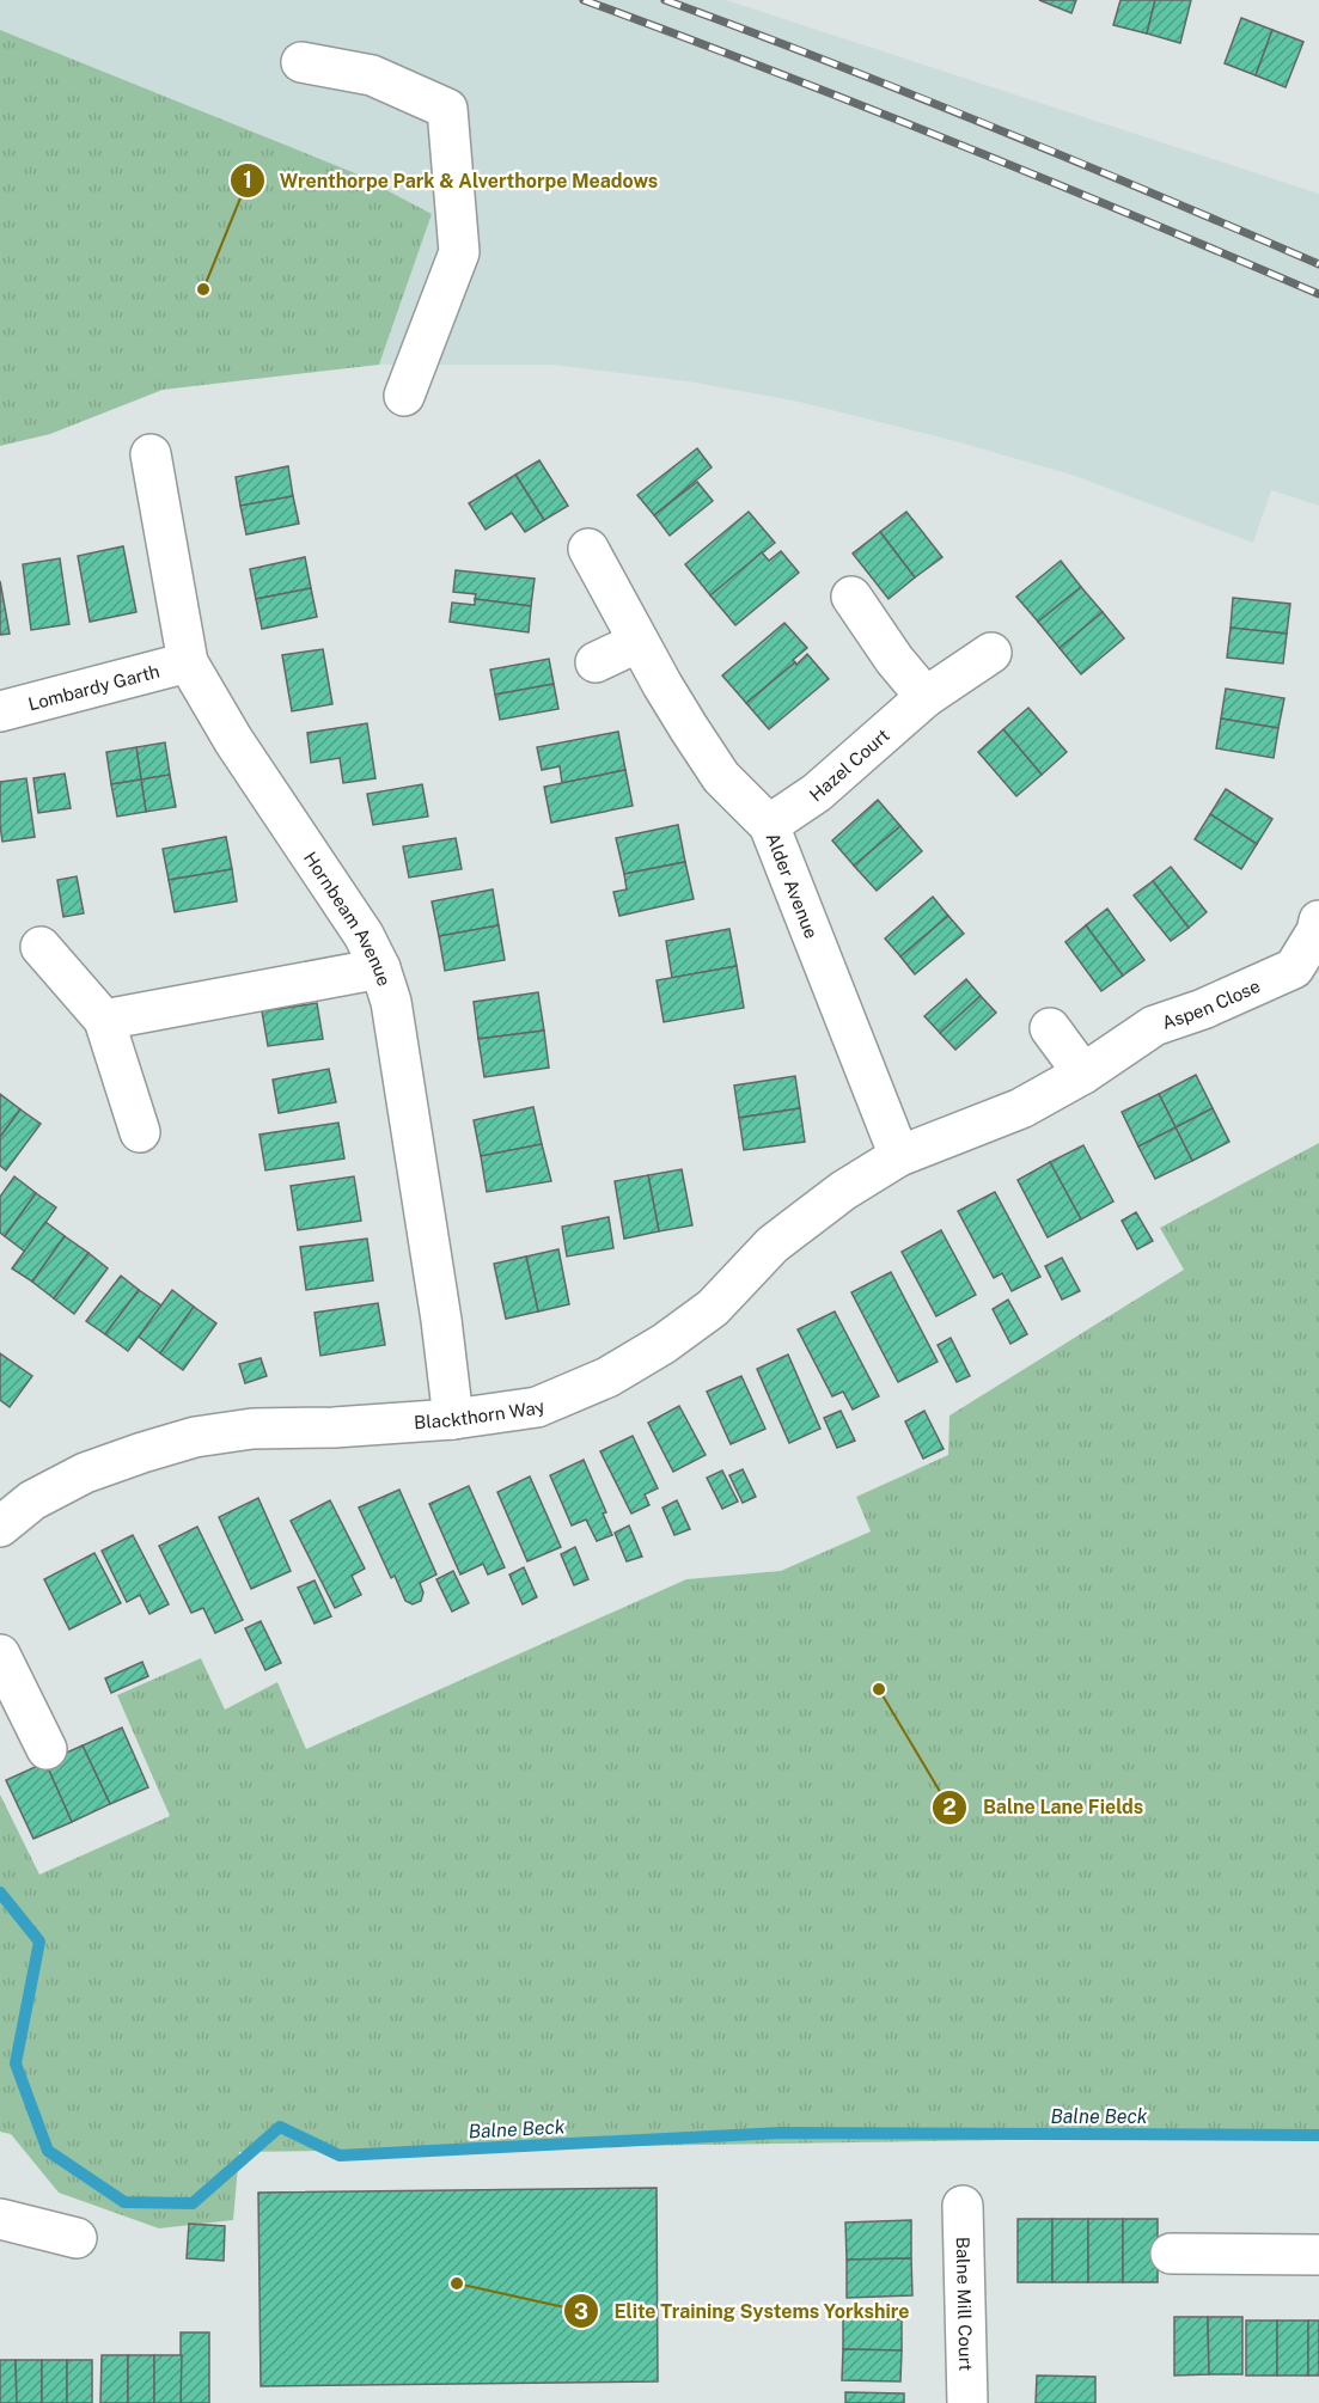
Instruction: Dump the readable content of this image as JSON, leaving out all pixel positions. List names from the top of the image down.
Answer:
{
  "streets": {
    "street": [
      "Lombardy Garth",
      "Hazel Court",
      "Alder Avenue",
      "Hornbeam Avenue",
      "Aspen Close",
      "Blackthorn Way",
      "Balne Mill Court"
    ]
  },
  "crossings": [
    ["Lombardy Garth", "Hornbeam Avenue"],
    ["Hazel Court", "Alder Avenue"],
    ["Alder Avenue", "Aspen Close"],
    ["Alder Avenue", "Blackthorn Way"],
    ["Hornbeam Avenue", "Blackthorn Way"],
    ["Aspen Close", "Blackthorn Way"]
  ],
  "water": ["Balne Beck"],
  "places": ["Wrenthorpe Park & Alverthorpe Meadows", "Balne Lane Fields", "Elite Training Systems Yorkshire"]
}
